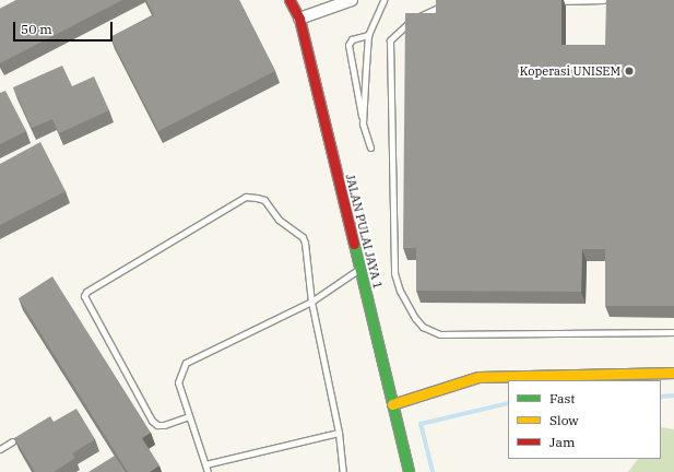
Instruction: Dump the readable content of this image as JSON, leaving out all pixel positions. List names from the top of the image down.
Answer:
{
  "streets": {
    "street": ["JALAN PULAI JAYA 1"]
  },
  "places": ["Koperasi UNISEM"],
  "legend": ["Fast", "Slow", "Jam"],
  "scale_bar": "50 m"
}
